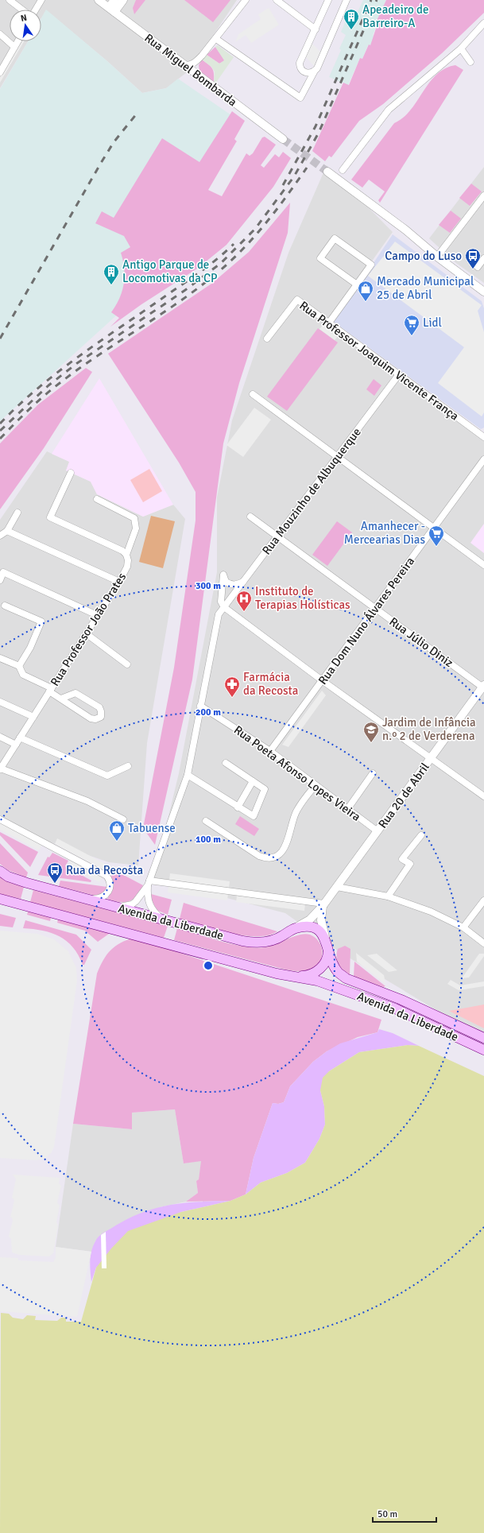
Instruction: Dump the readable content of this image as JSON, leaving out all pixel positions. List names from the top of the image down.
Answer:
{
  "streets": {
    "main road": ["Avenida da Liberdade"],
    "street": [
      "Rua Miguel Bombarda",
      "Rua Professor Joaquim Vicente França",
      "Rua Mouzinho de Albuquerque",
      "Rua Dom Nuno Álvares Pereira",
      "Rua Professor João Prates",
      "Rua Júlio Diniz",
      "Rua Poeta Afonso Lopes Vieira",
      "Rua 20 de Abril"
    ]
  },
  "crossings": [
    ["Rua Professor Joaquim Vicente França", "Rua Mouzinho de Albuquerque"],
    ["Rua Mouzinho de Albuquerque", "Rua Júlio Diniz"],
    ["Rua Mouzinho de Albuquerque", "Rua Poeta Afonso Lopes Vieira"],
    ["Rua Dom Nuno Álvares Pereira", "Rua Júlio Diniz"],
    ["Rua Dom Nuno Álvares Pereira", "Rua Poeta Afonso Lopes Vieira"],
    ["Rua Júlio Diniz", "Rua 20 de Abril"],
    ["Rua Poeta Afonso Lopes Vieira", "Rua 20 de Abril"],
    ["Rua 20 de Abril", "Avenida da Liberdade"]
  ],
  "places": {
    "building": ["Apeadeiro de Barreiro-A", "Antigo Parque de Locomotivas da CP"],
    "bus stop": ["Campo do Luso", "Rua da Recosta"],
    "shop": ["Mercado Municipal 25 de Abril", "Tabuense"],
    "supermarket": ["Lidl", "Amanhecer - Mercearias Dias"],
    "hospital": ["Instituto de Terapias Holísticas"],
    "pharmacy": ["Farmácia da Recosta"],
    "school or university": ["Jardim de Infância n.º 2 de Verderena"]
  },
  "scale_bar": "50 m",
  "north": "top",
  "rings": ["300 m", "200 m", "100 m"]
}
